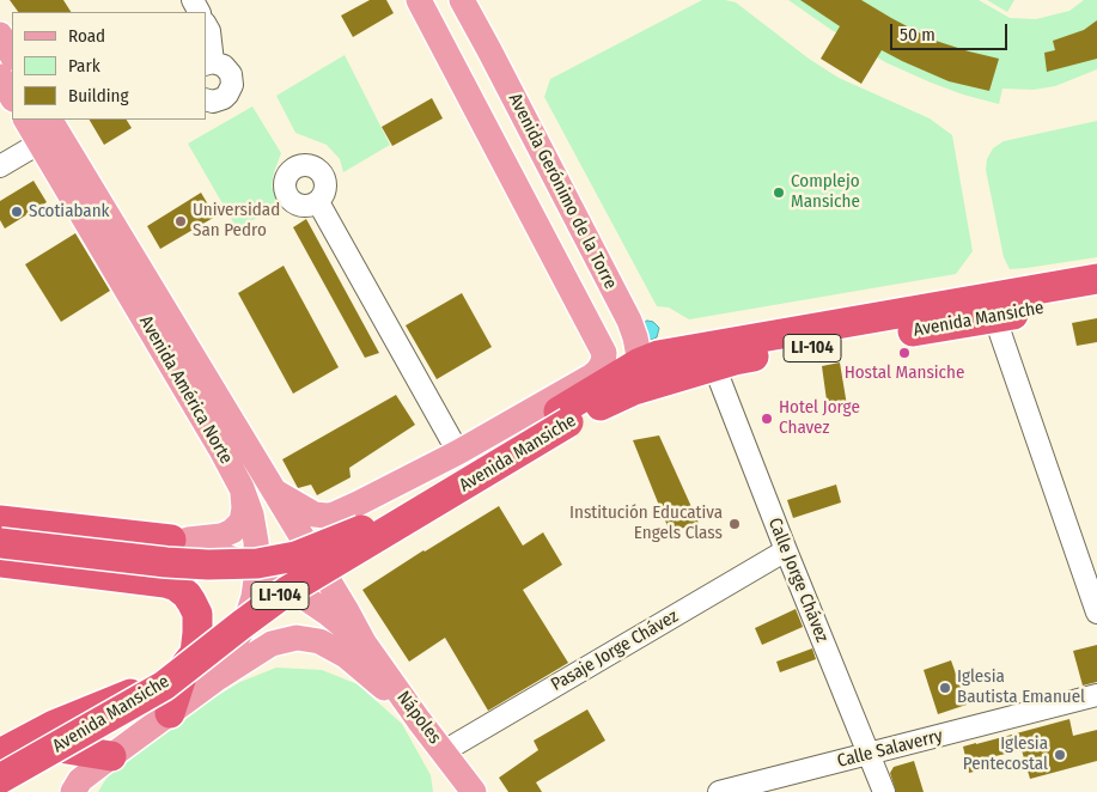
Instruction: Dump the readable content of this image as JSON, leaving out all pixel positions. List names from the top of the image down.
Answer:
{
  "streets": {
    "highway": ["Avenida Mansiche", "LI-104"],
    "main road": ["Avenida Gerónimo de la Torre", "Avenida América Norte", "Nápoles"],
    "street": ["Calle Jorge Chávez", "Pasaje Jorge Chávez", "Calle Salaverry"]
  },
  "crossings": [
    ["Avenida Gerónimo de la Torre", "Avenida Mansiche"],
    ["Avenida Mansiche", "Avenida América Norte"],
    ["Avenida Mansiche", "Calle Jorge Chávez"],
    ["Avenida América Norte", "Nápoles"],
    ["Calle Jorge Chávez", "Pasaje Jorge Chávez"],
    ["Calle Jorge Chávez", "Calle Salaverry"],
    ["Pasaje Jorge Chávez", "Nápoles"]
  ],
  "places": [
    "Complejo Mansiche",
    "Scotiabank",
    "Universidad San Pedro",
    "Hostal Mansiche",
    "Hotel Jorge Chavez",
    "Institución Educativa Engels Class",
    "Iglesia Bautista Emanuel",
    "Iglesia Pentecostal"
  ],
  "legend": ["Road", "Park", "Building"],
  "scale_bar": "50 m"
}
